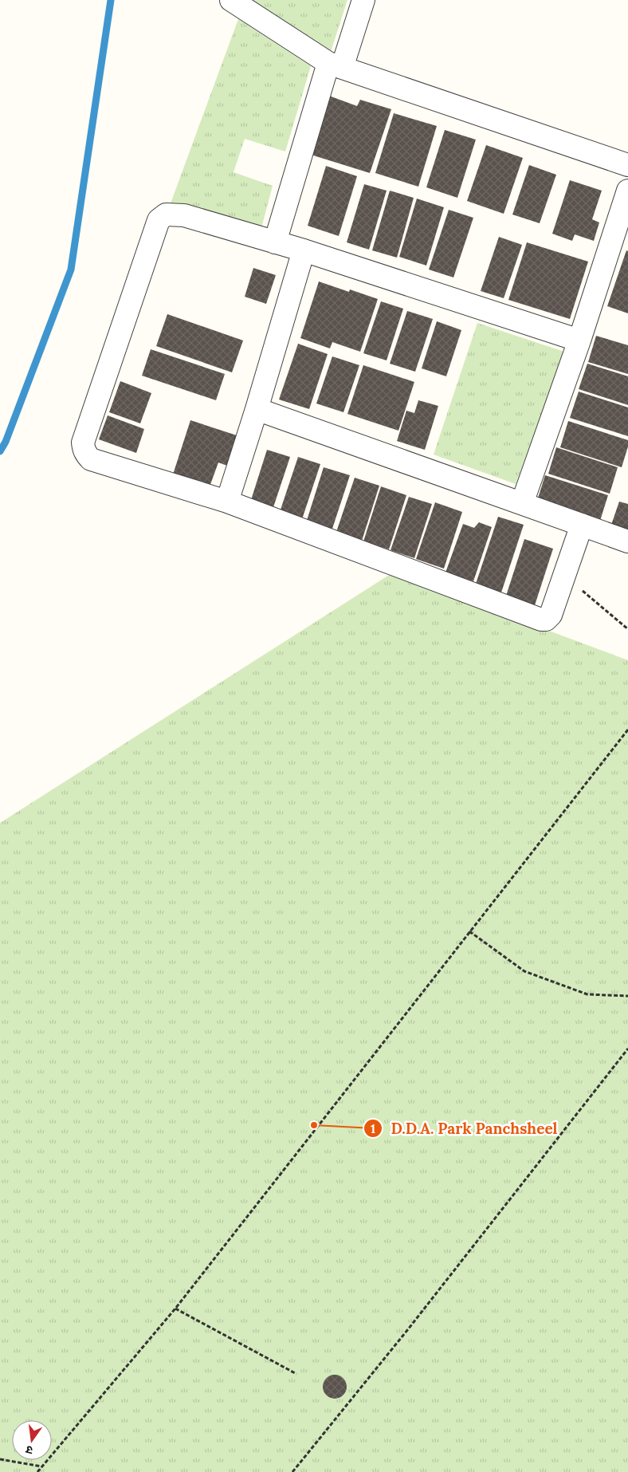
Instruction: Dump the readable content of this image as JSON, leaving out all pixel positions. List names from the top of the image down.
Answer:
{
  "places": ["D.D.A. Park Panchsheel"],
  "north": "bottom"
}
